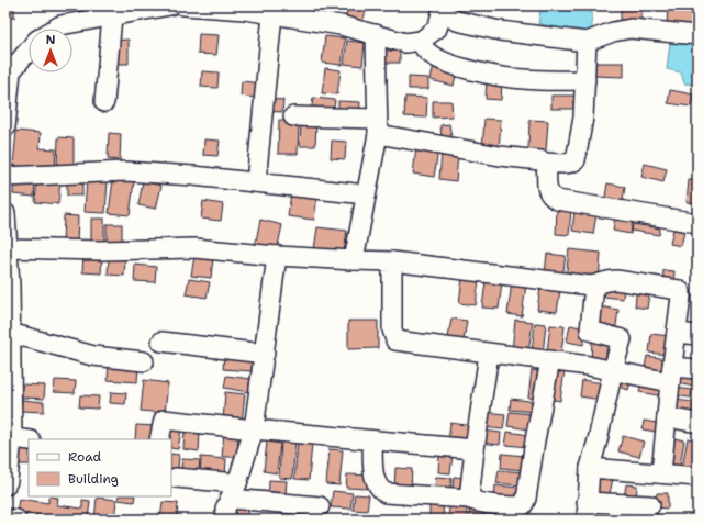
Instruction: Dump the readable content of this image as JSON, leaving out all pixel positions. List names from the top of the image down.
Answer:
{
  "legend": ["Road", "Building"],
  "north": "top"
}
